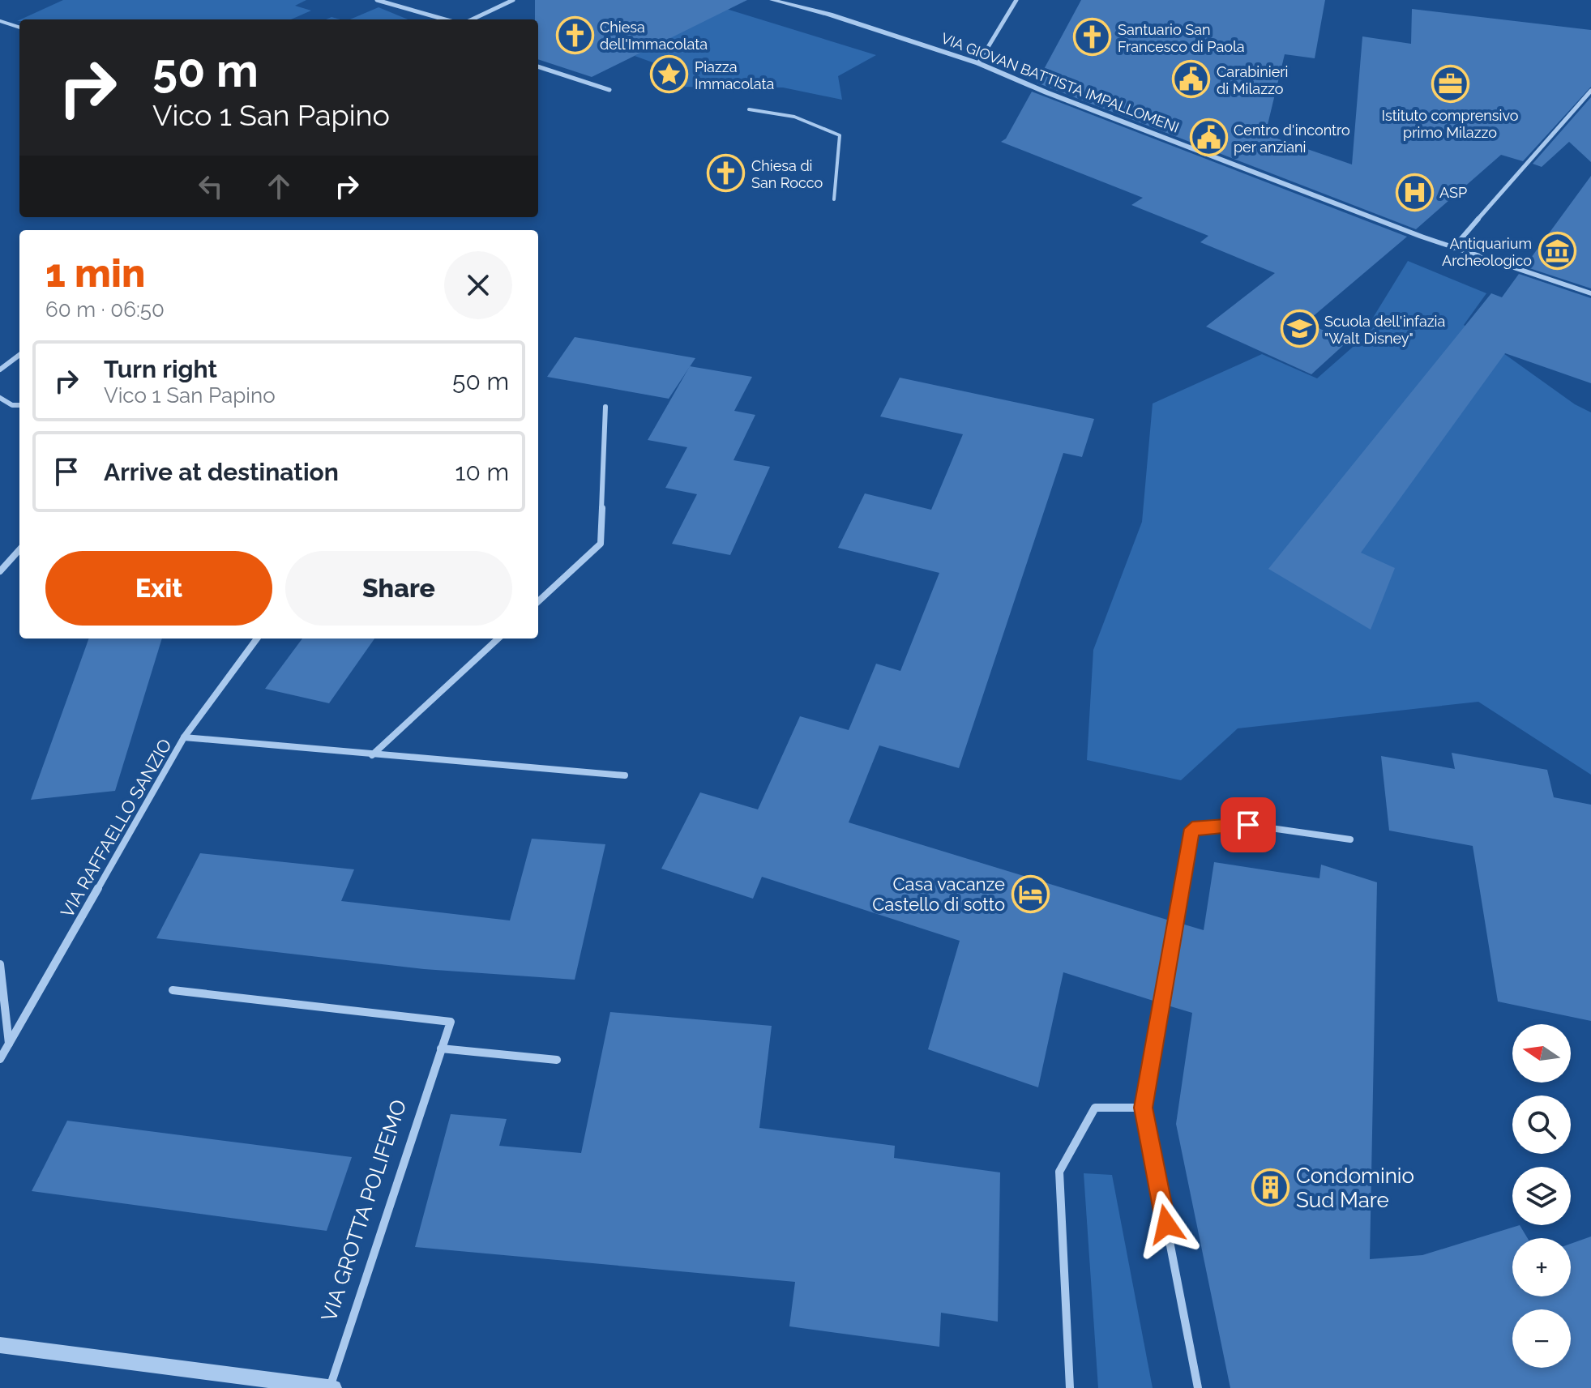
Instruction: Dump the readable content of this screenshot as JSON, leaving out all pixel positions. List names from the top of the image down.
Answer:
{
  "streets": {
    "street": ["VIA GIOVAN BATTISTA IMPALLOMENI", "VIA RAFFAELLO SANZIO", "VIA GROTTA POLIFEMO"]
  },
  "places": {
    "church": ["Chiesa dell'Immacolata", "Santuario San Francesco di Paola", "Chiesa di San Rocco"],
    "place": ["Piazza Immacolata"],
    "public building": ["Carabinieri di Milazzo", "Centro d'incontro per anziani"],
    "office": ["Istituto comprensivo primo Milazzo"],
    "hospital": ["ASP"],
    "museum": ["Antiquarium Archeologico"],
    "school or university": ["Scuola dell'infazia \"Walt Disney\""],
    "hotel": ["Casa vacanze Castello di sotto"],
    "building": ["Condominio Sud Mare"]
  },
  "north": "left",
  "page": {
    "turn": ["50 m", "Vico 1 San Papino"],
    "heading": ["1 min", "60 m · 06:50"],
    "list": [
      {
        "name": "Turn right",
        "note": "Vico 1 San Papino",
        "value": "50 m"
      },
      {
        "name": "Arrive at destination",
        "value": "10 m"
      }
    ],
    "buttons": ["Exit", "Share"],
    "map_buttons": ["+", "−"]
  }
}
